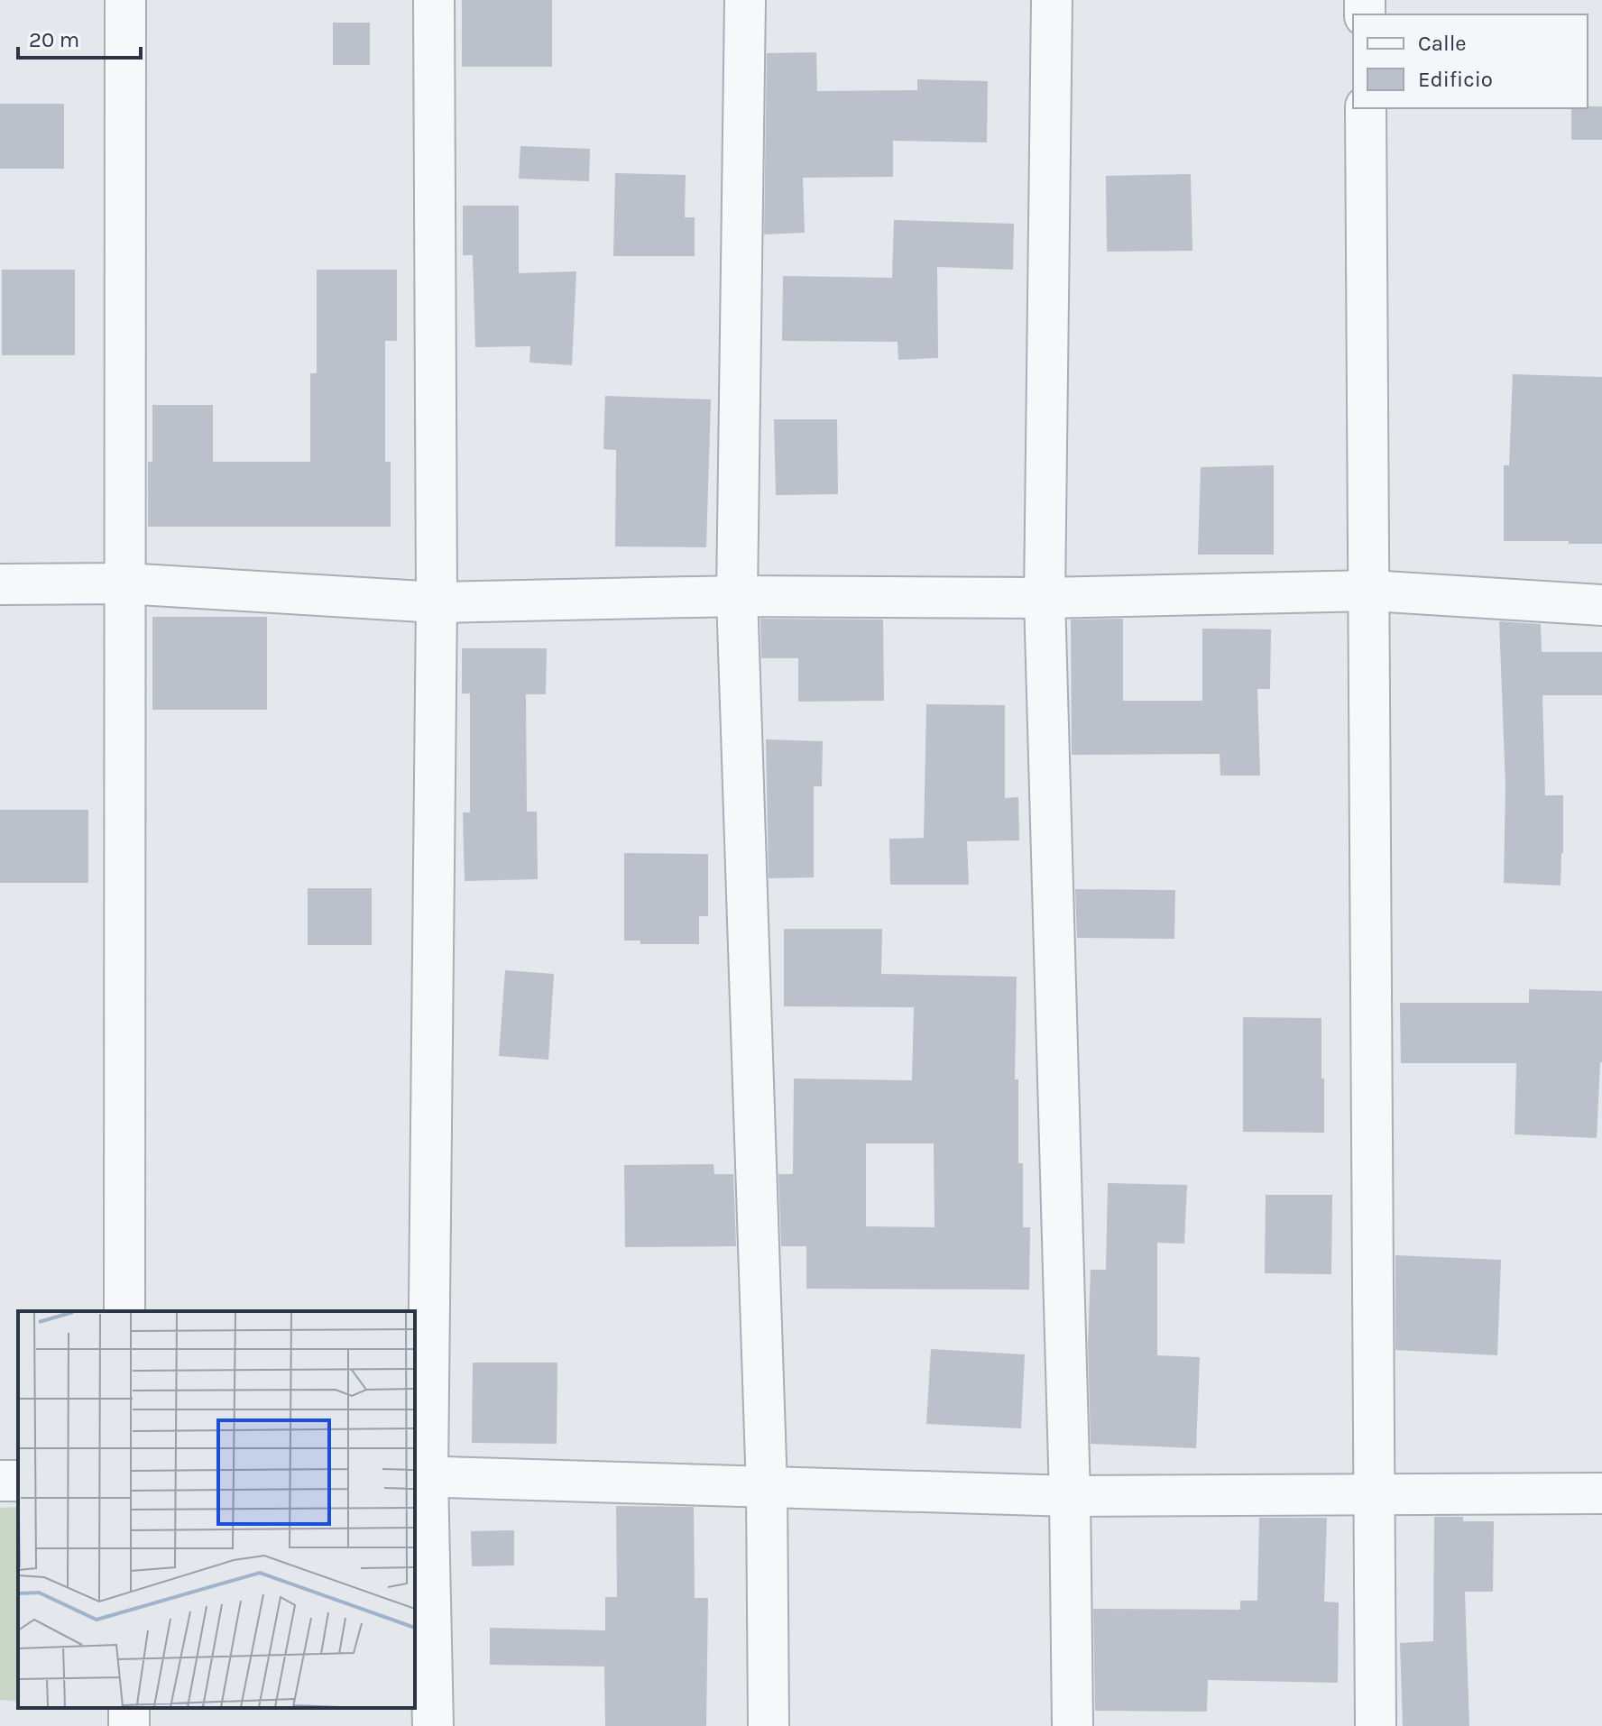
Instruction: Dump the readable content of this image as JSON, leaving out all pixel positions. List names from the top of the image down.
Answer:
{
  "legend": ["Calle", "Edificio"],
  "scale_bar": "20 m"
}
